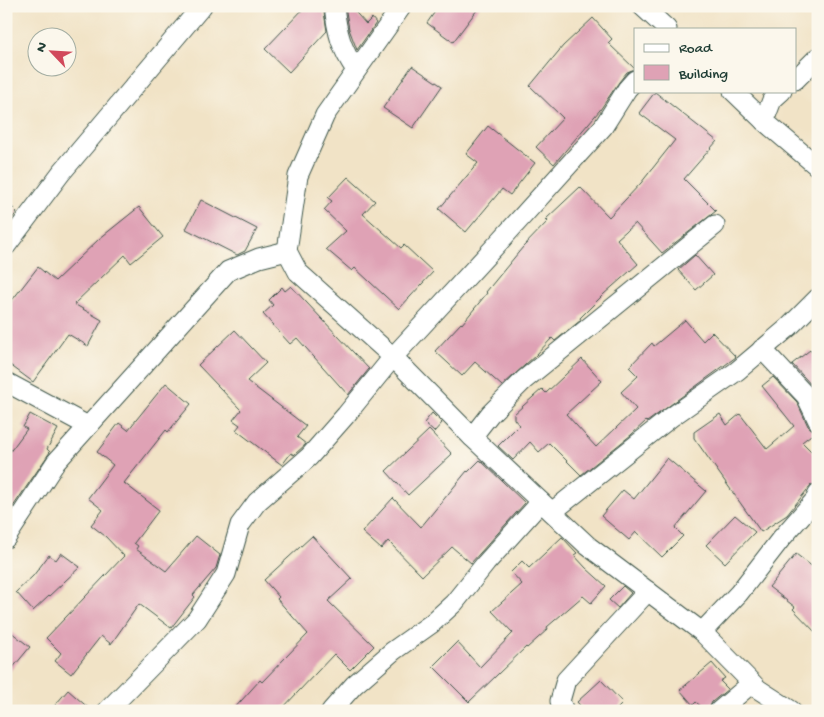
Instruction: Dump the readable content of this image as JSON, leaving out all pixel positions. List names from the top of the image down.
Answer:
{
  "legend": ["Road", "Building"],
  "north": "top left"
}
